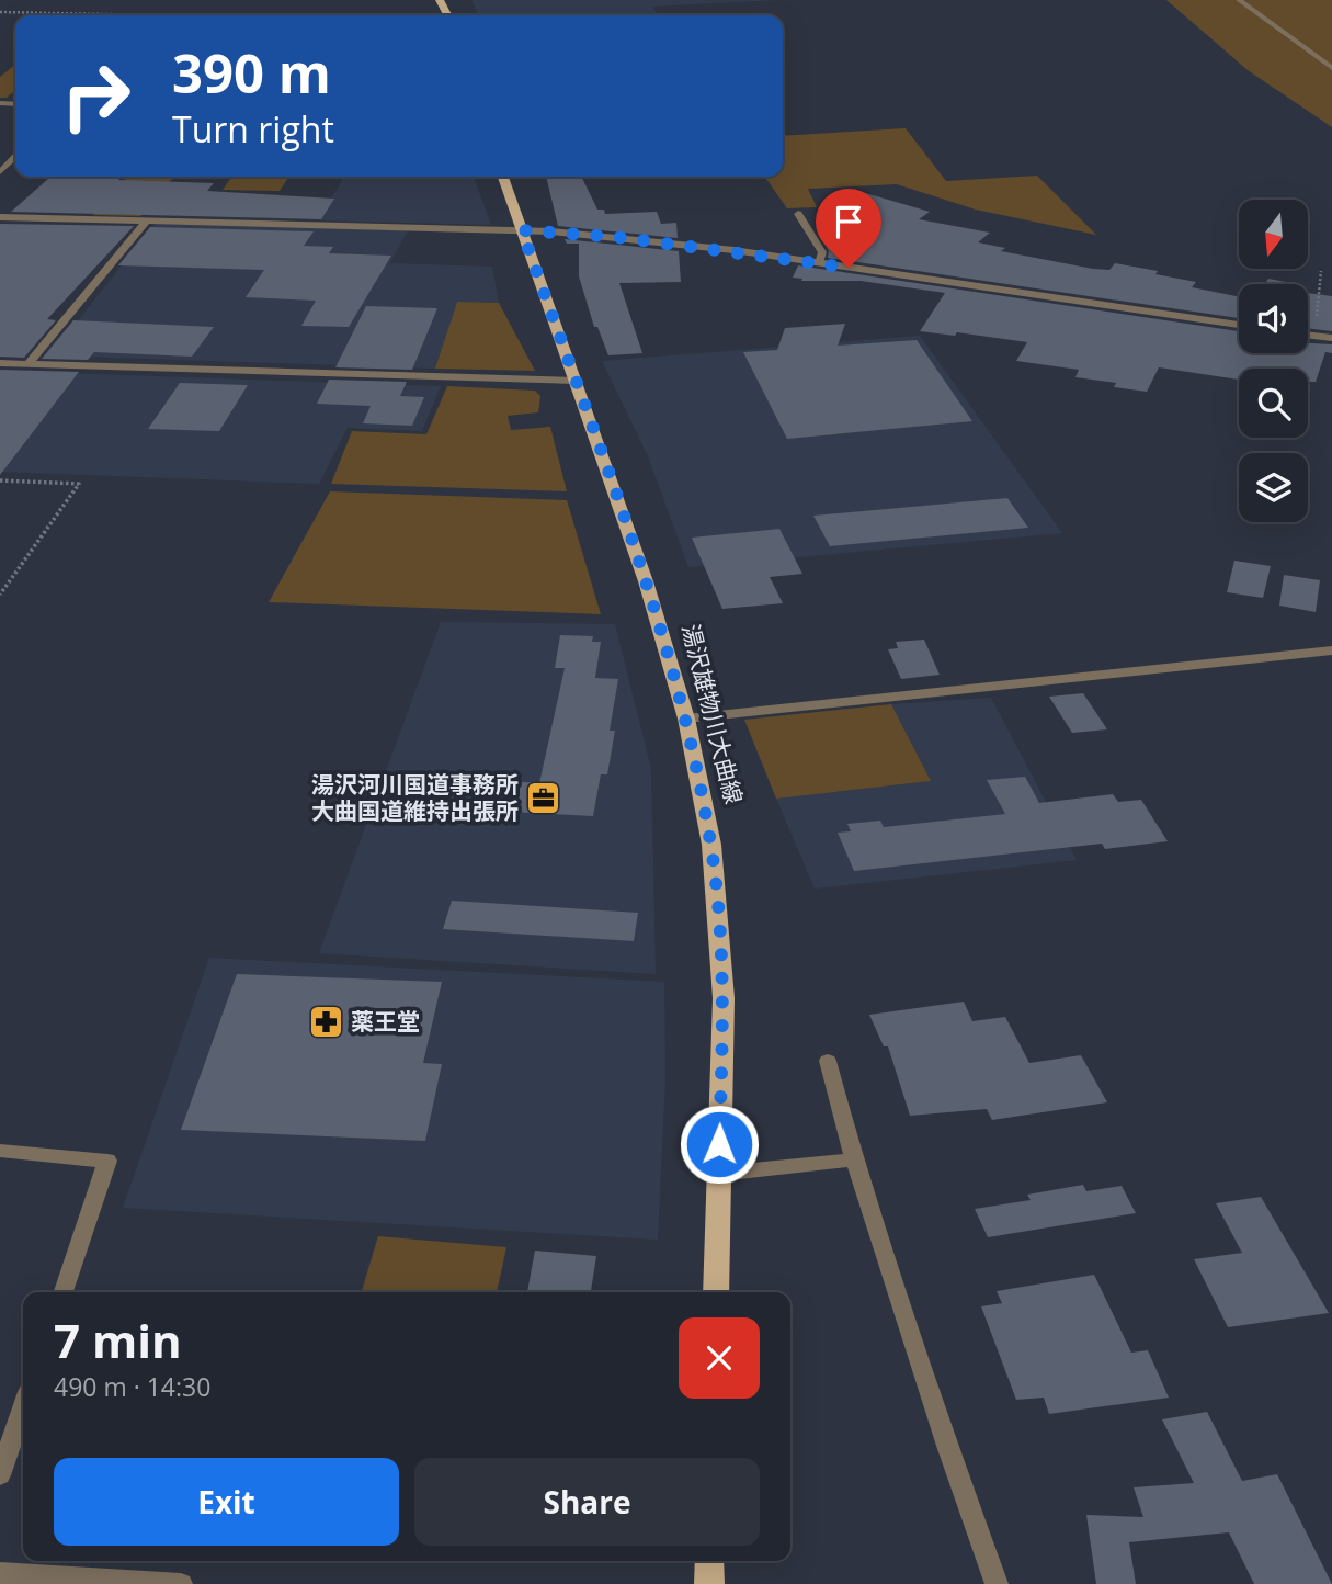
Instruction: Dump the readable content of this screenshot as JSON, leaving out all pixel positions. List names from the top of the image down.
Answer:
{
  "streets": {
    "main road": ["湯沢雄物川大曲線"]
  },
  "places": {
    "office": ["湯沢河川国道事務所 大曲国道維持出張所"],
    "pharmacy": ["薬王堂"]
  },
  "north": "bottom",
  "page": {
    "turn": ["390 m", "Turn right"],
    "heading": ["7 min", "490 m · 14:30"],
    "buttons": ["Exit", "Share"]
  }
}
